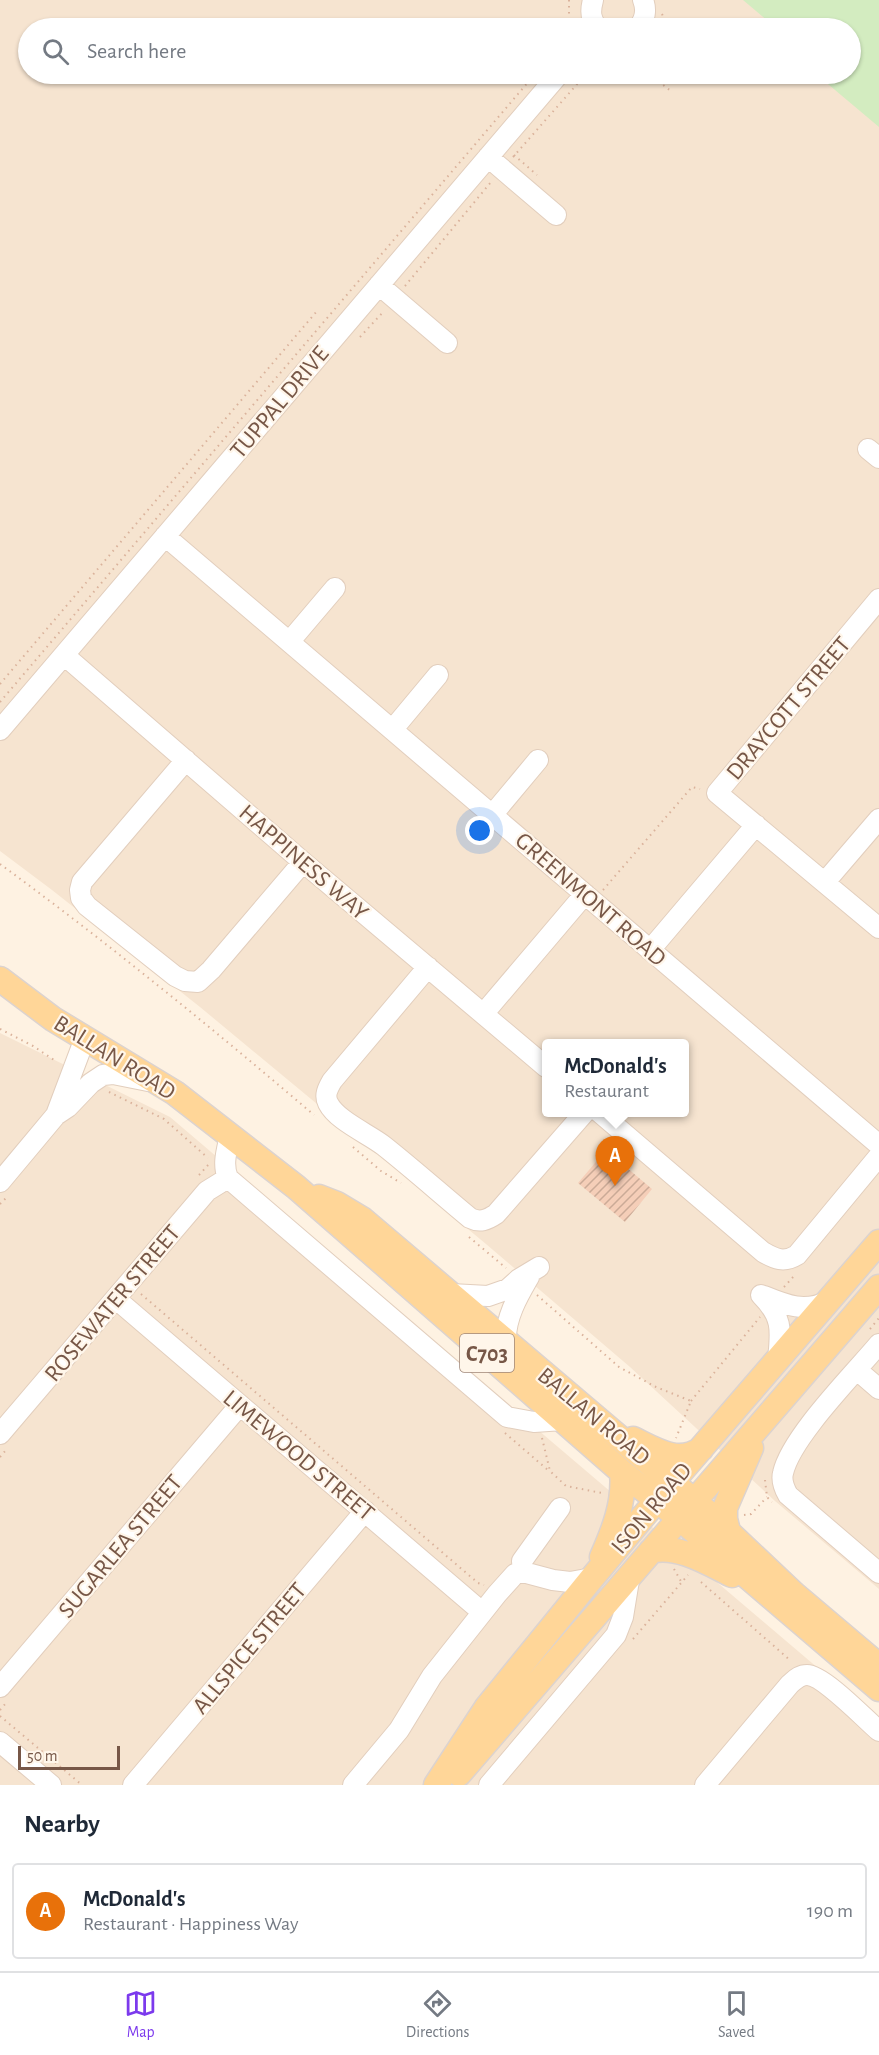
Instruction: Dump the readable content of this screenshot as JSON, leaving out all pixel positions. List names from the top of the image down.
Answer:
{
  "streets": {
    "main road": ["BALLAN ROAD", "C703", "ISON ROAD"],
    "street": [
      "TUPPAL DRIVE",
      "DRAYCOTT STREET",
      "HAPPINESS WAY",
      "GREENMONT ROAD",
      "ROSEWATER STREET",
      "LIMEWOOD STREET",
      "SUGARLEA STREET",
      "ALLSPICE STREET"
    ]
  },
  "crossings": [
    ["TUPPAL DRIVE", "HAPPINESS WAY"],
    ["TUPPAL DRIVE", "GREENMONT ROAD"],
    ["BALLAN ROAD", "ROSEWATER STREET"],
    ["BALLAN ROAD", "ISON ROAD"],
    ["ROSEWATER STREET", "LIMEWOOD STREET"],
    ["LIMEWOOD STREET", "SUGARLEA STREET"],
    ["LIMEWOOD STREET", "ALLSPICE STREET"]
  ],
  "scale_bar": "50 m",
  "page": {
    "search": "Search here",
    "popup": ["McDonald's", "Restaurant"],
    "pins": "A",
    "scale": "50 m",
    "heading": "Nearby",
    "list": [
      {
        "mark": "A",
        "name": "McDonald's",
        "note": "Restaurant · Happiness Way",
        "value": "190 m"
      }
    ],
    "nav": ["Map", "Directions", "Saved"]
  }
}
